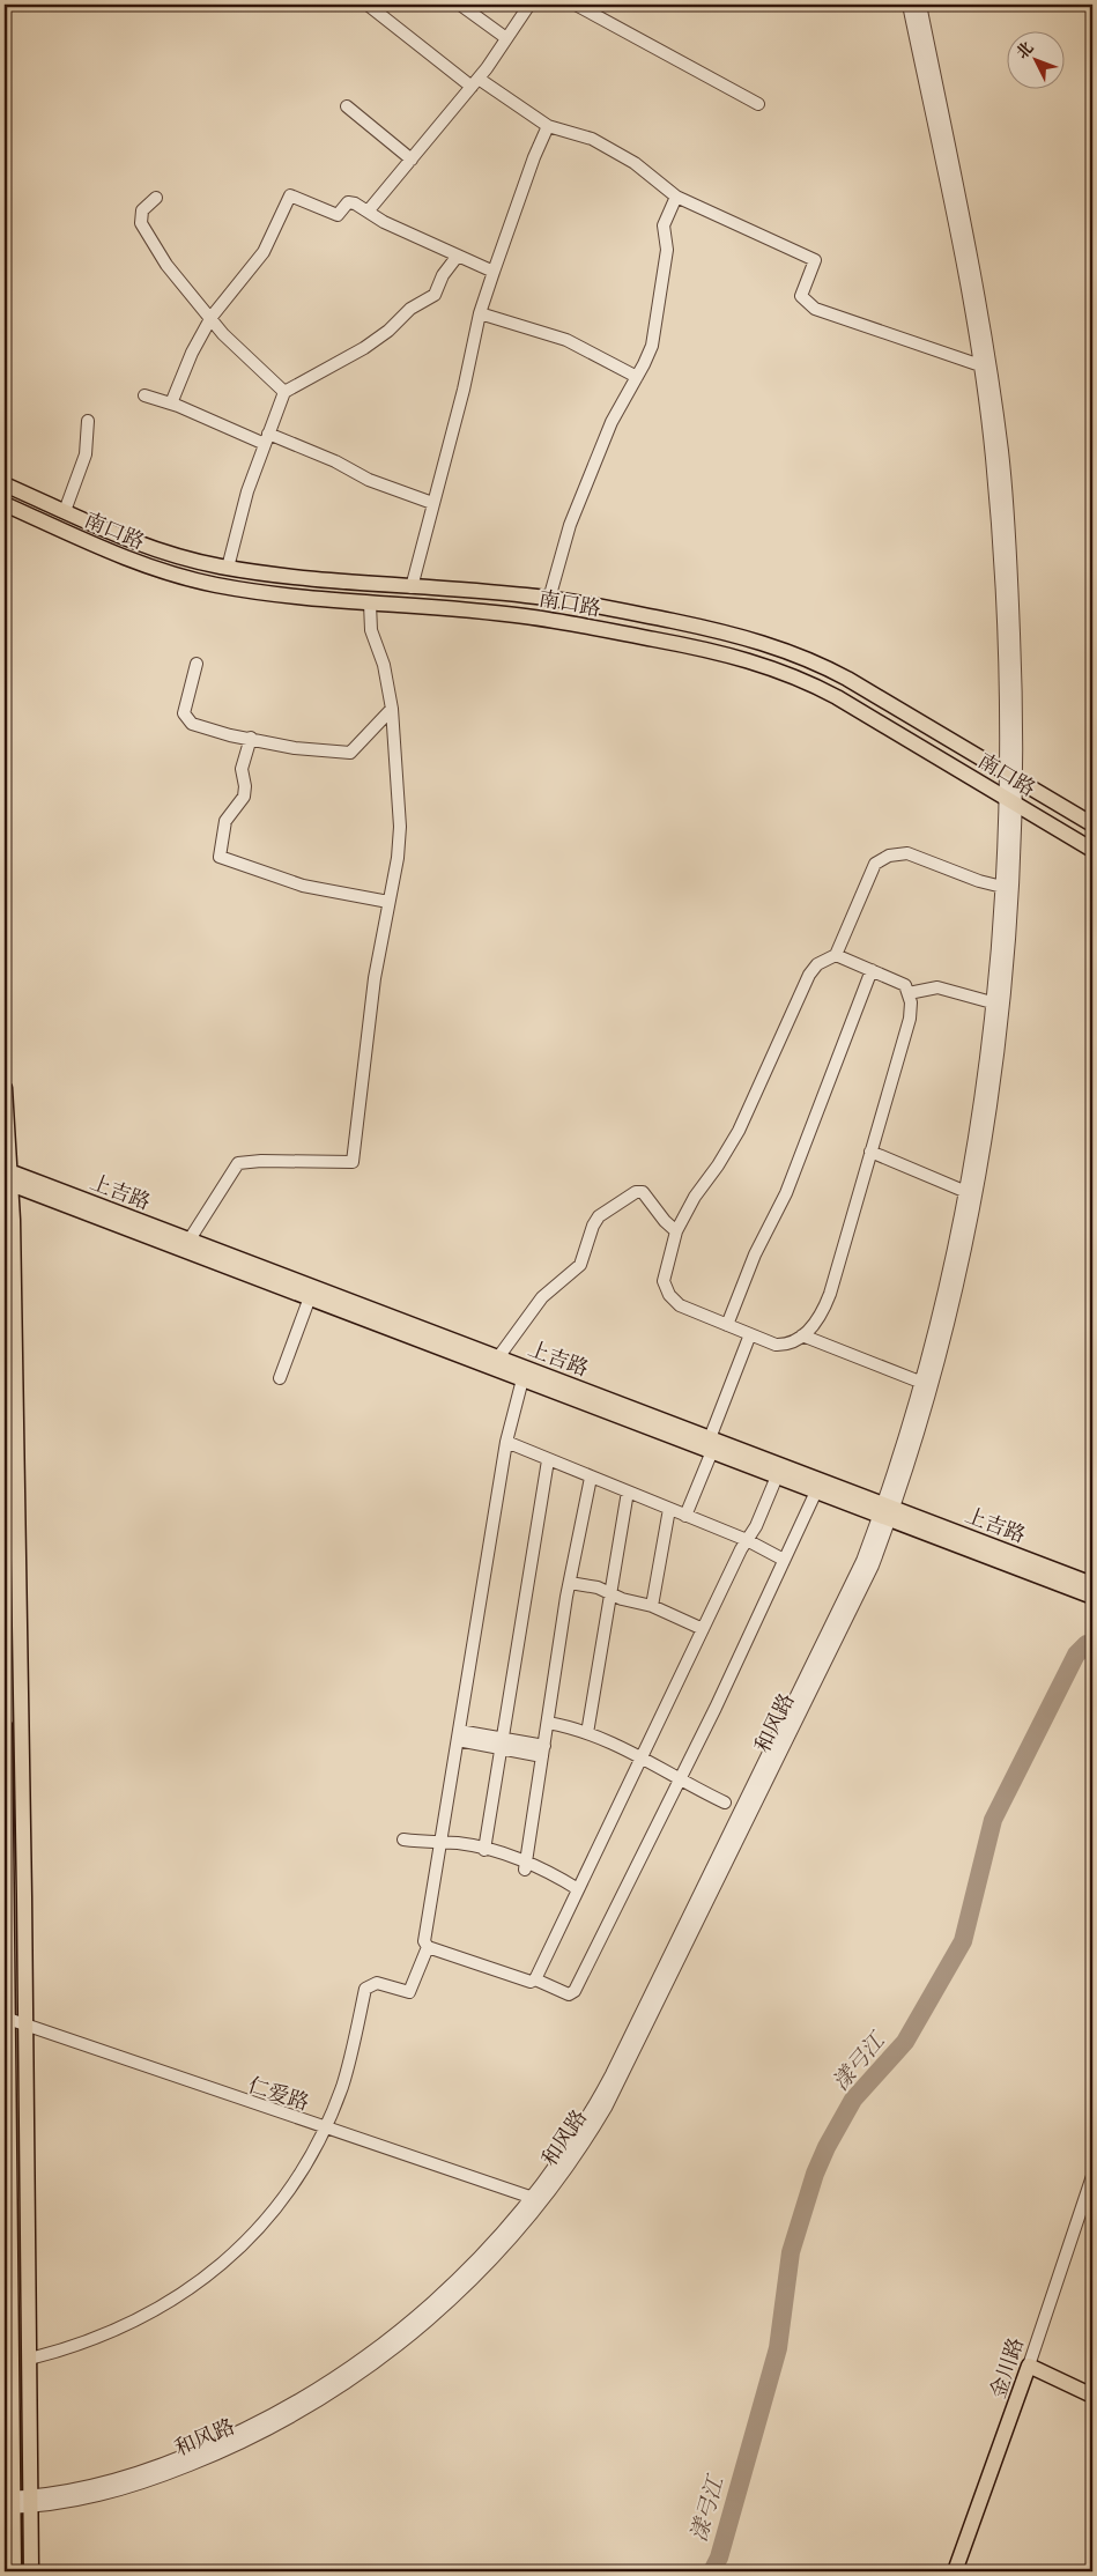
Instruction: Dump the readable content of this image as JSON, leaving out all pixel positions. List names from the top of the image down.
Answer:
{
  "streets": {
    "main road": ["南口路", "上吉路", "金川路"],
    "street": ["和风路", "仁爱路"]
  },
  "crossings": [
    ["上吉路", "和风路"],
    ["和风路", "仁爱路"]
  ],
  "water": ["漾弓江"],
  "north": "top left"
}
